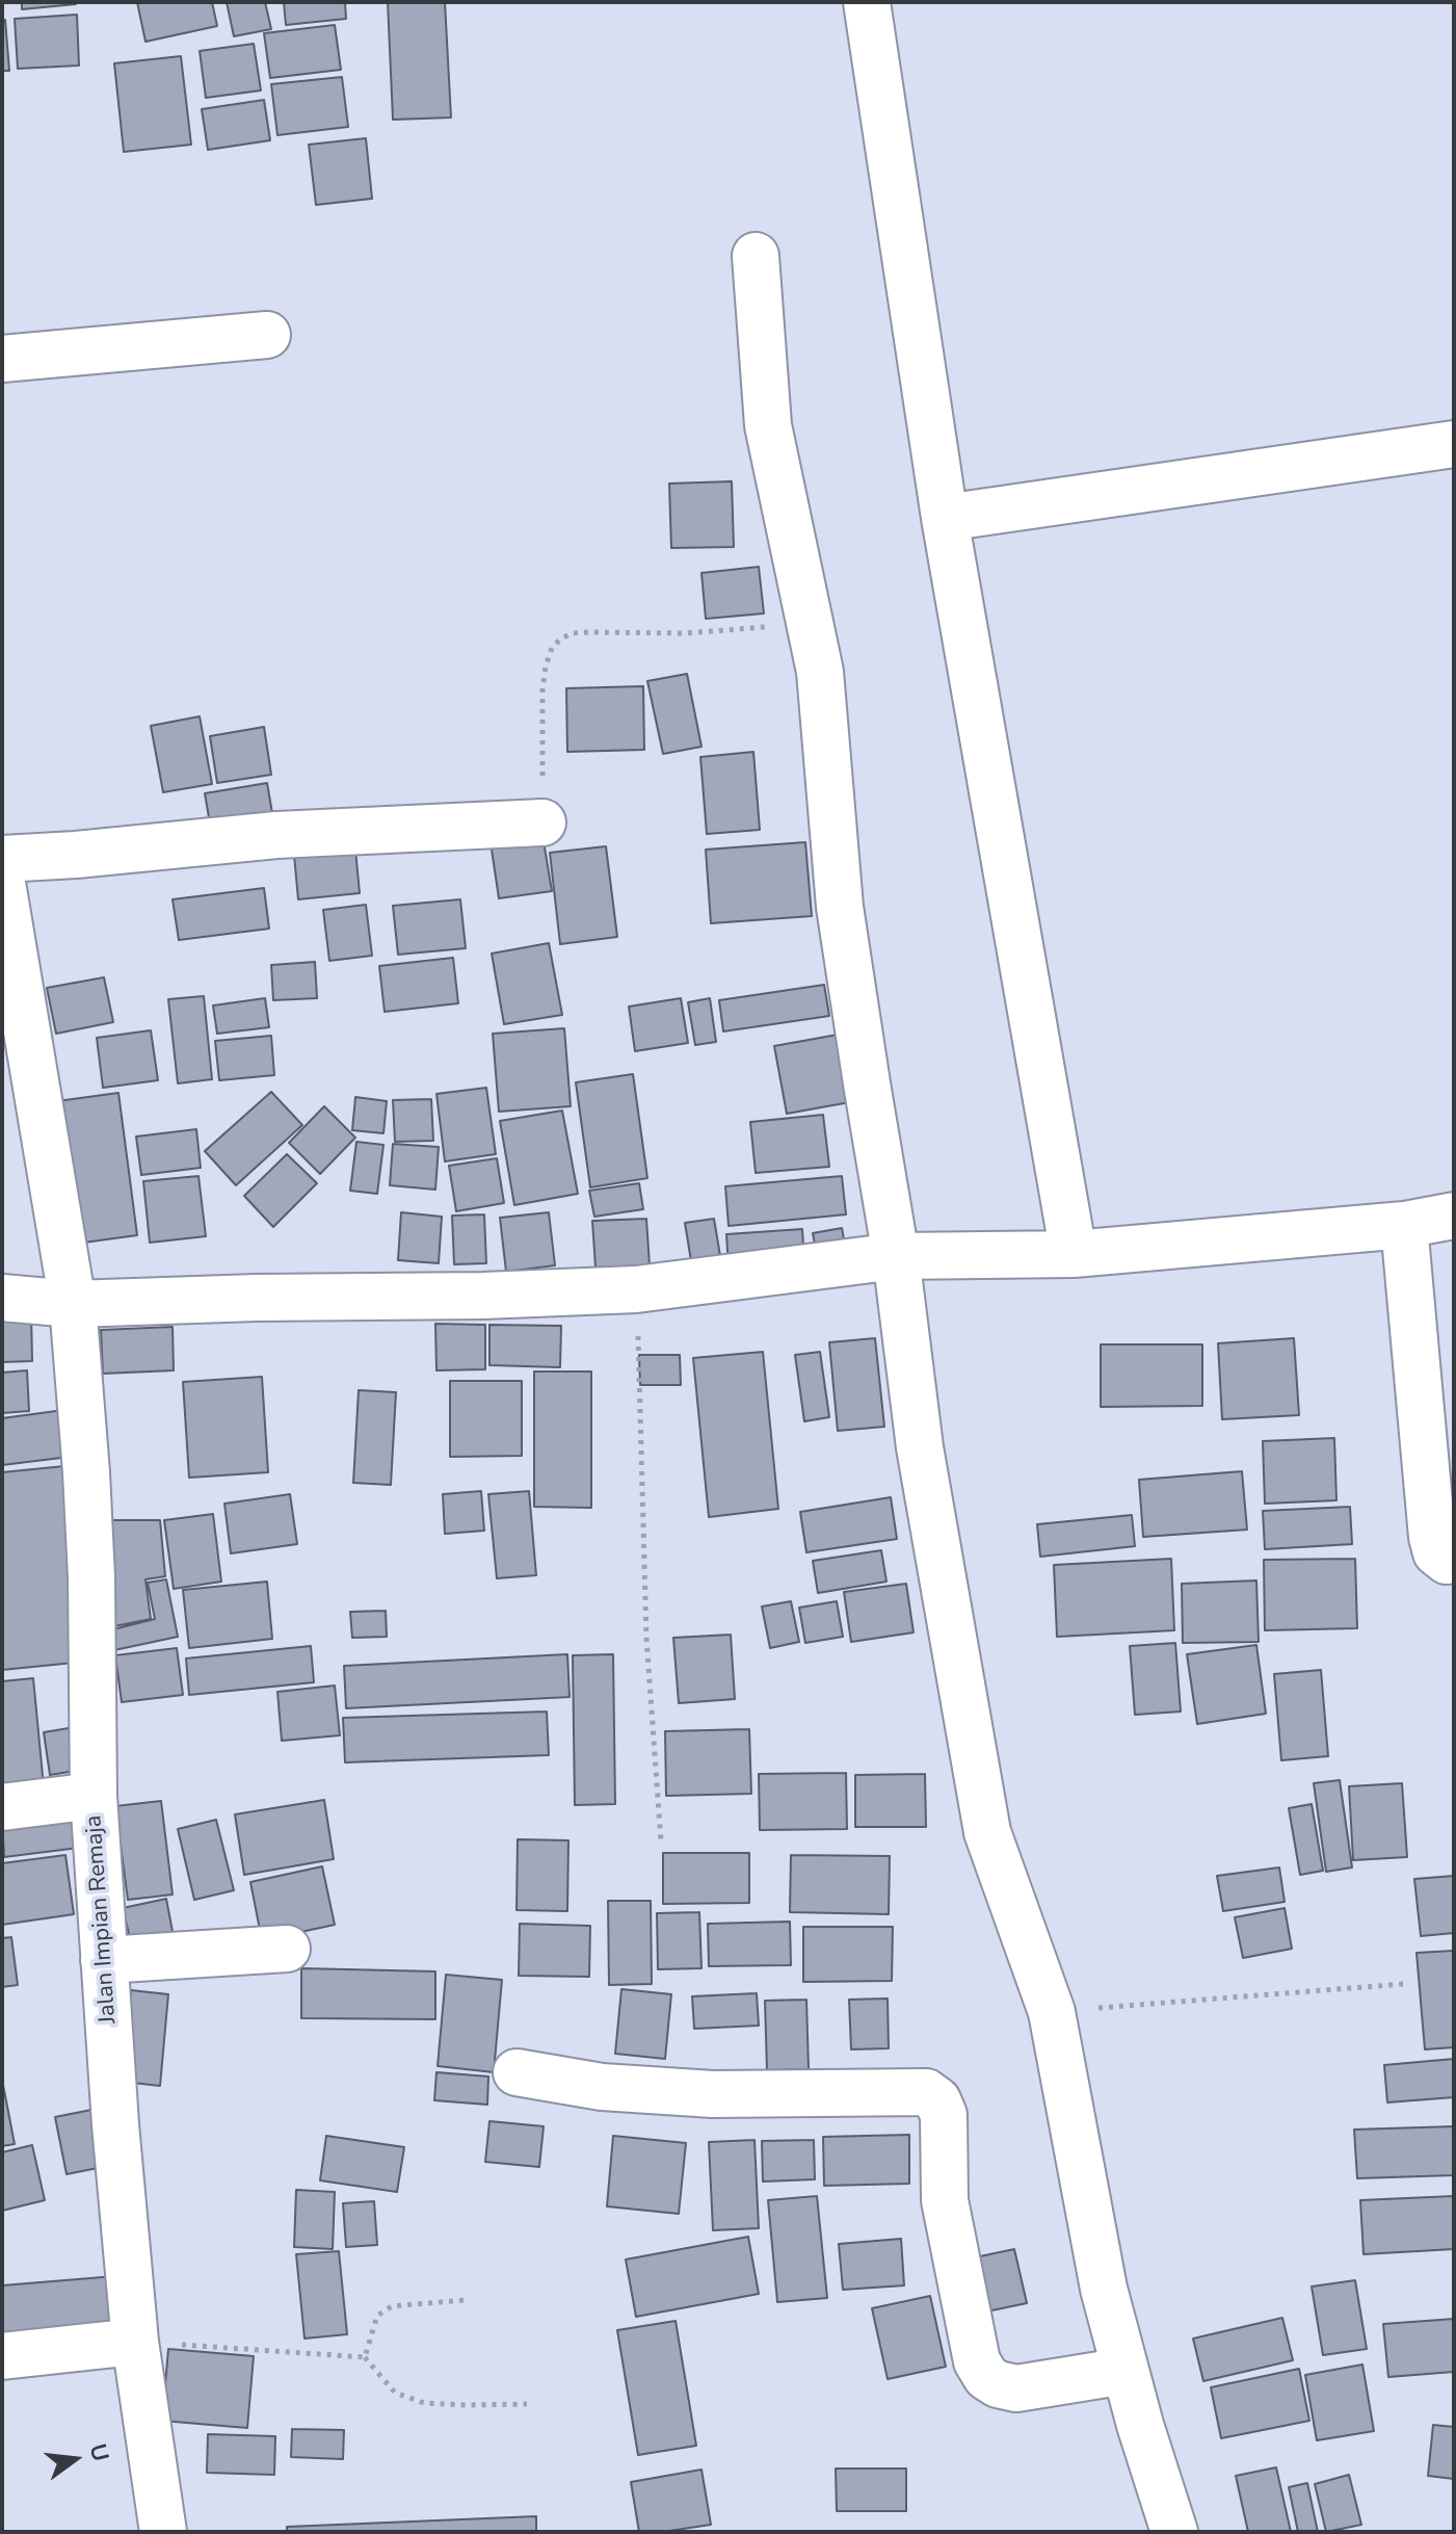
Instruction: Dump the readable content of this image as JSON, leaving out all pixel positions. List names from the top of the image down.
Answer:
{
  "streets": {
    "street": ["Jalan Impian Remaja"]
  },
  "north": "right"
}
